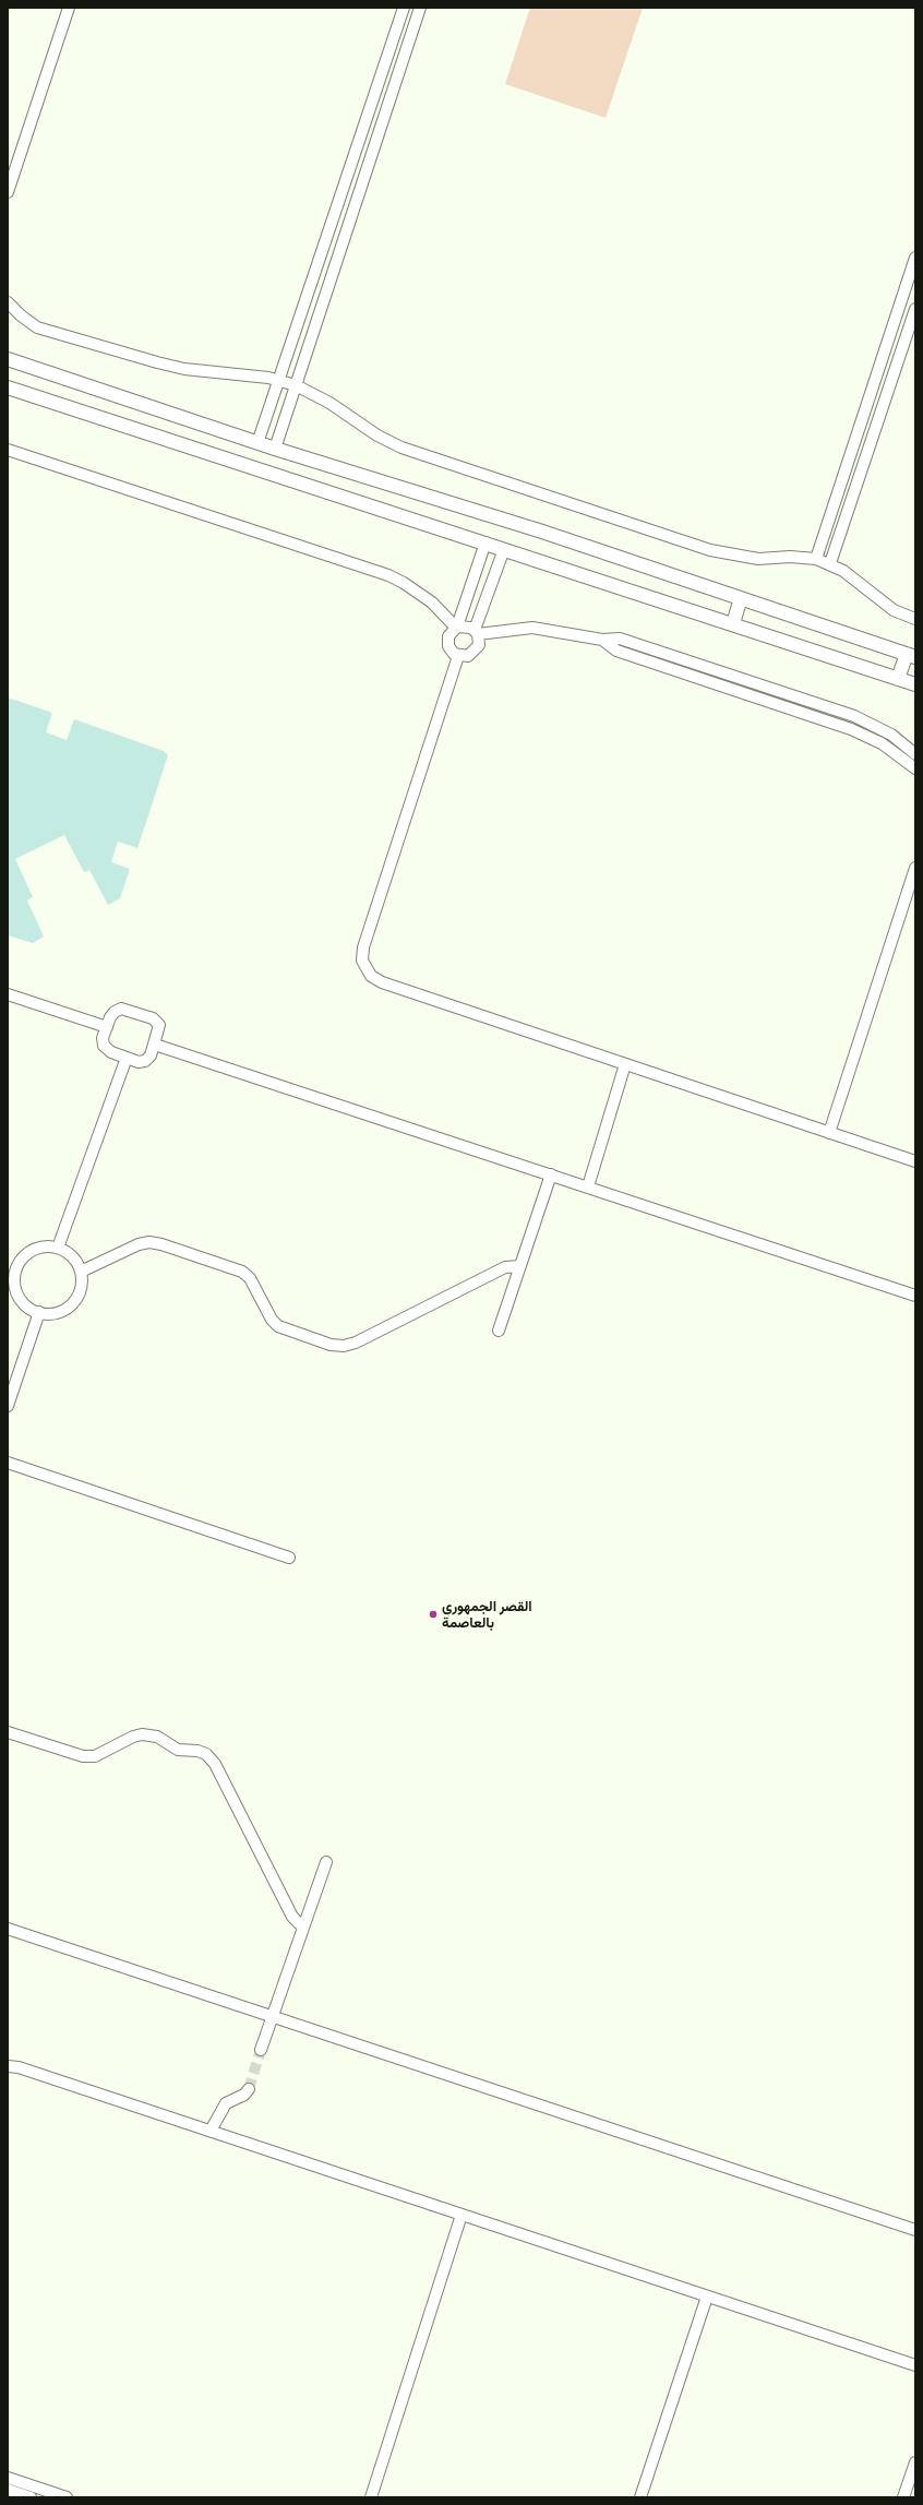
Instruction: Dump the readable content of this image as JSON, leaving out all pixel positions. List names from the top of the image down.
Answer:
{
  "places": ["القصر الجمهوري بالعاصمة"]
}
